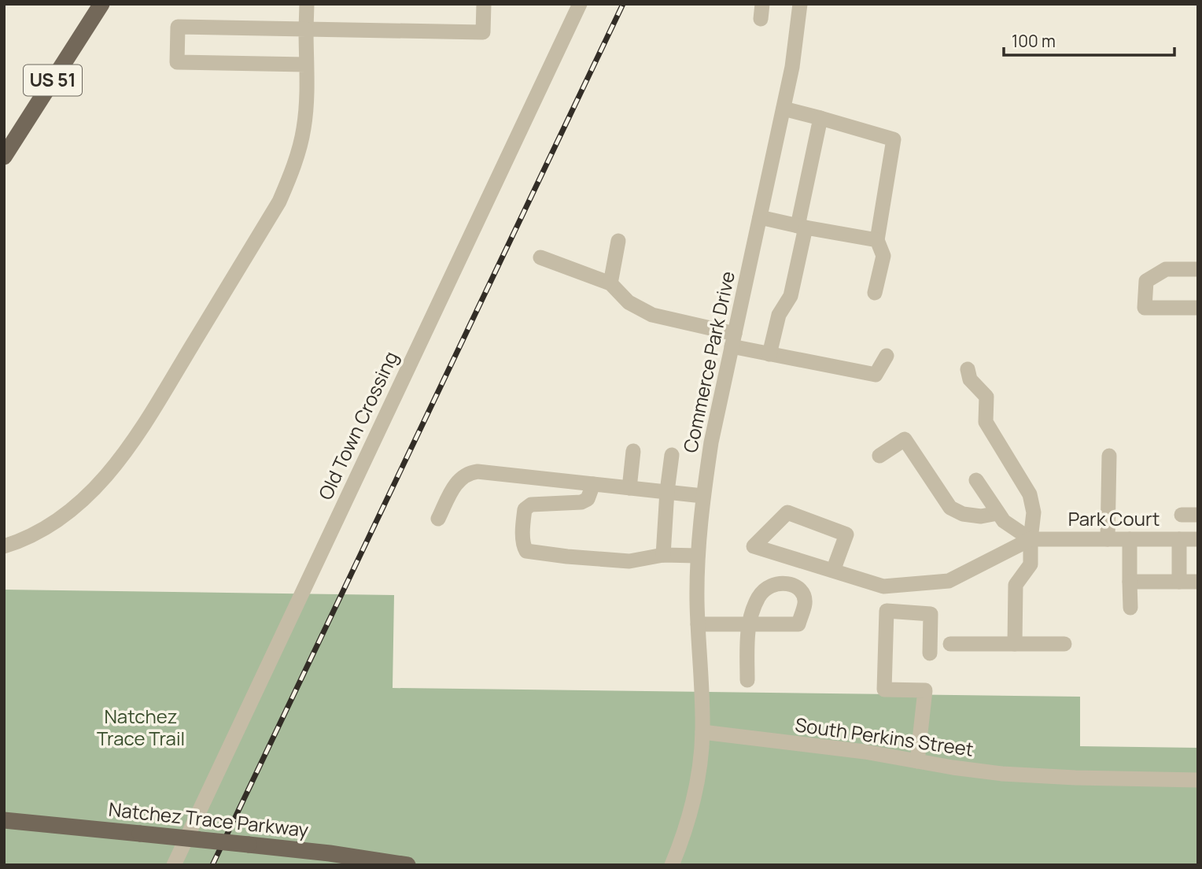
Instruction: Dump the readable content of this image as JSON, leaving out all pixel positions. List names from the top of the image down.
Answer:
{
  "streets": {
    "main road": ["US 51", "Natchez Trace Parkway"],
    "street": [
      "Commerce Park Drive",
      "Old Town Crossing",
      "Park Court",
      "South Perkins Street"
    ]
  },
  "crossings": [
    ["Commerce Park Drive", "South Perkins Street"]
  ],
  "parks": ["Natchez Trace Trail"],
  "scale_bar": "100 m"
}
